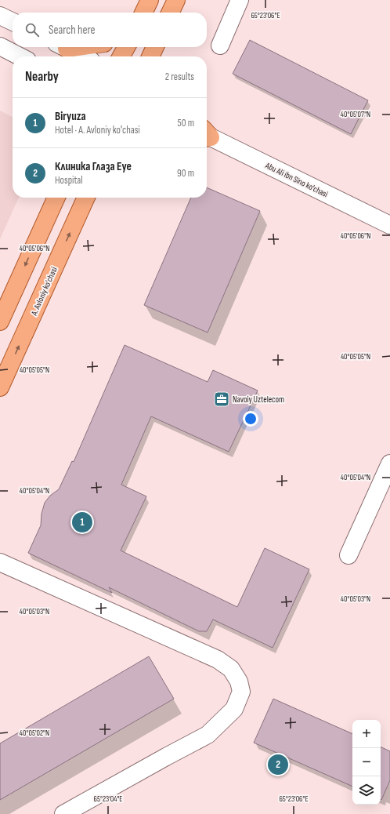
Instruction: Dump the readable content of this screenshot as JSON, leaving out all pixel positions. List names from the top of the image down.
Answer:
{
  "streets": {
    "main road": ["A. Avloniy ko'chasi"],
    "street": ["Abu Ali ibn Sino ko'chasi"]
  },
  "places": {
    "office": ["Navoiy Uztelecom"]
  },
  "page": {
    "search": "Search here",
    "heading": ["Nearby", "2 results"],
    "list": [
      {
        "mark": "1",
        "name": "Biryuza",
        "note": "Hotel · A. Avloniy ko'chasi",
        "value": "50 m"
      },
      {
        "mark": "2",
        "name": "Клиника Глаза Eye",
        "note": "Hospital",
        "value": "90 m"
      }
    ],
    "pins": ["1", "2"],
    "map_buttons": ["+", "−"]
  },
  "coordinates": [
    "65°23'06\"E",
    "40°05'07\"N",
    "40°05'06\"N",
    "40°05'05\"N",
    "40°05'04\"N",
    "40°05'03\"N",
    "40°05'02\"N",
    "65°23'04\"E"
  ]
}
